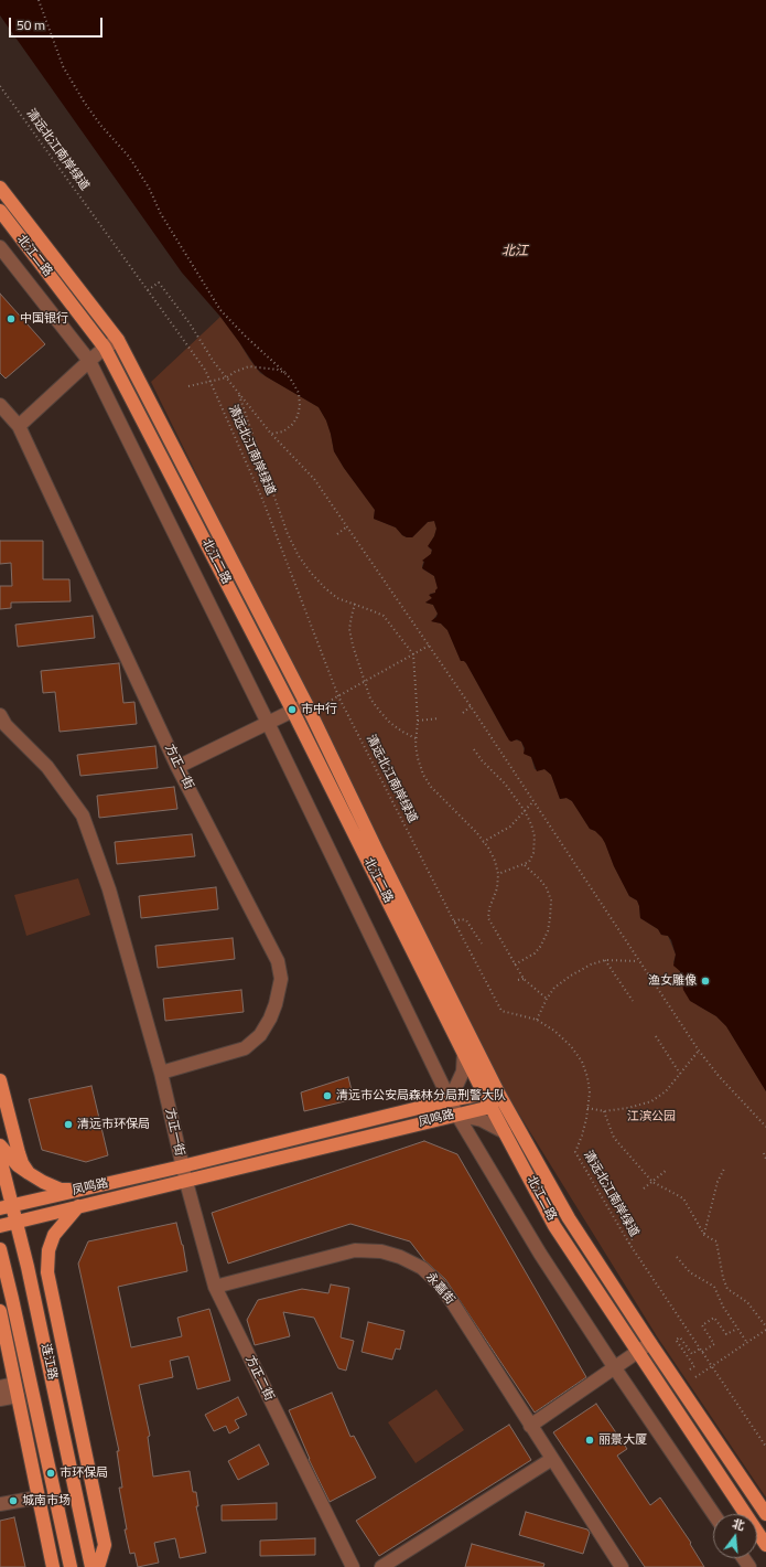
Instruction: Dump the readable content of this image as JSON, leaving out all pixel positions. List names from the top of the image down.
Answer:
{
  "streets": {
    "main road": ["北江二路", "凤鸣路", "连江路"],
    "street": ["方正一街", "永嘉街", "方正二街"],
    "path": ["清远北江南岸绿道"]
  },
  "crossings": [
    ["北江二路", "凤鸣路"],
    ["方正一街", "凤鸣路"],
    ["方正一街", "方正二街"],
    ["凤鸣路", "连江路"],
    ["凤鸣路", "方正二街"],
    ["永嘉街", "方正二街"]
  ],
  "water": ["北江"],
  "parks": ["江滨公园"],
  "places": [
    "中国银行",
    "市中行",
    "渔女雕像",
    "清远市公安局森林分局刑警大队",
    "清远市环保局",
    "丽景大厦",
    "市环保局",
    "城南市场"
  ],
  "scale_bar": "50 m",
  "north": "top"
}
